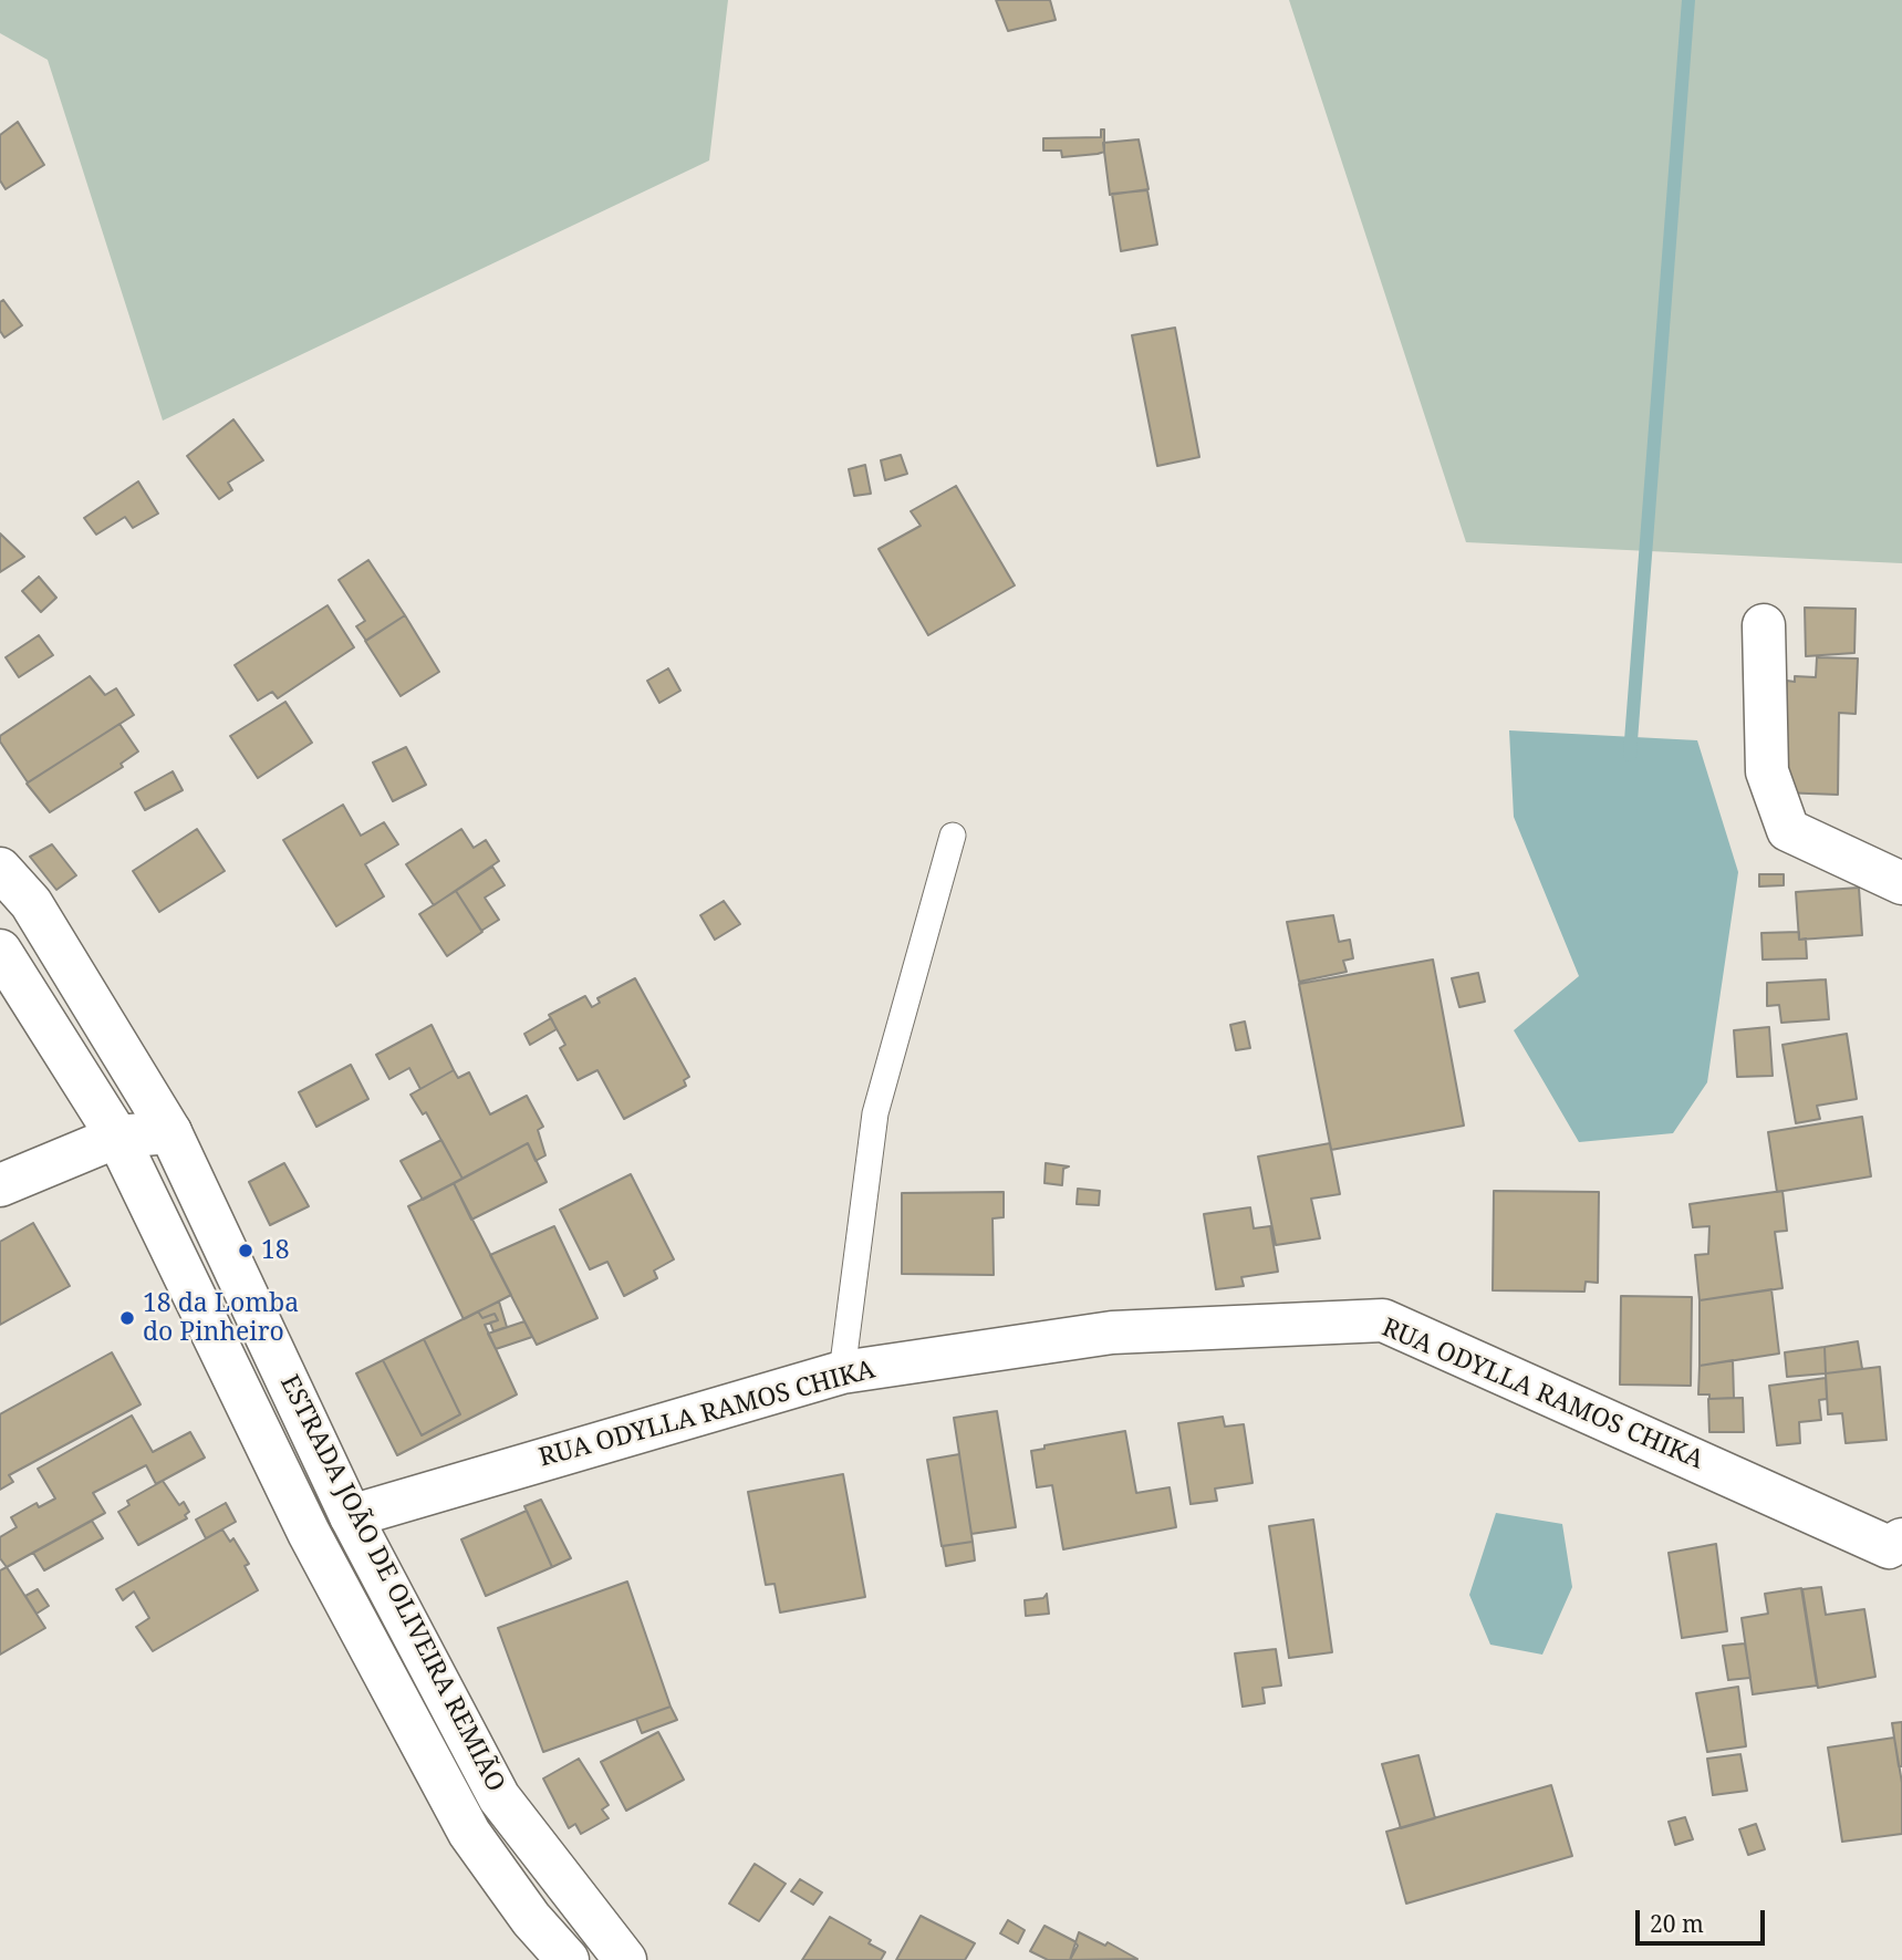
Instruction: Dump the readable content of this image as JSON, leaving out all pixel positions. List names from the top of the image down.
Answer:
{
  "streets": {
    "main road": ["RUA ODYLLA RAMOS CHIKA", "ESTRADA JOÃO DE OLIVEIRA REMIÃO"]
  },
  "crossings": [
    ["RUA ODYLLA RAMOS CHIKA", "ESTRADA JOÃO DE OLIVEIRA REMIÃO"]
  ],
  "places": ["18", "18 da Lomba do Pinheiro"],
  "scale_bar": "20 m"
}
